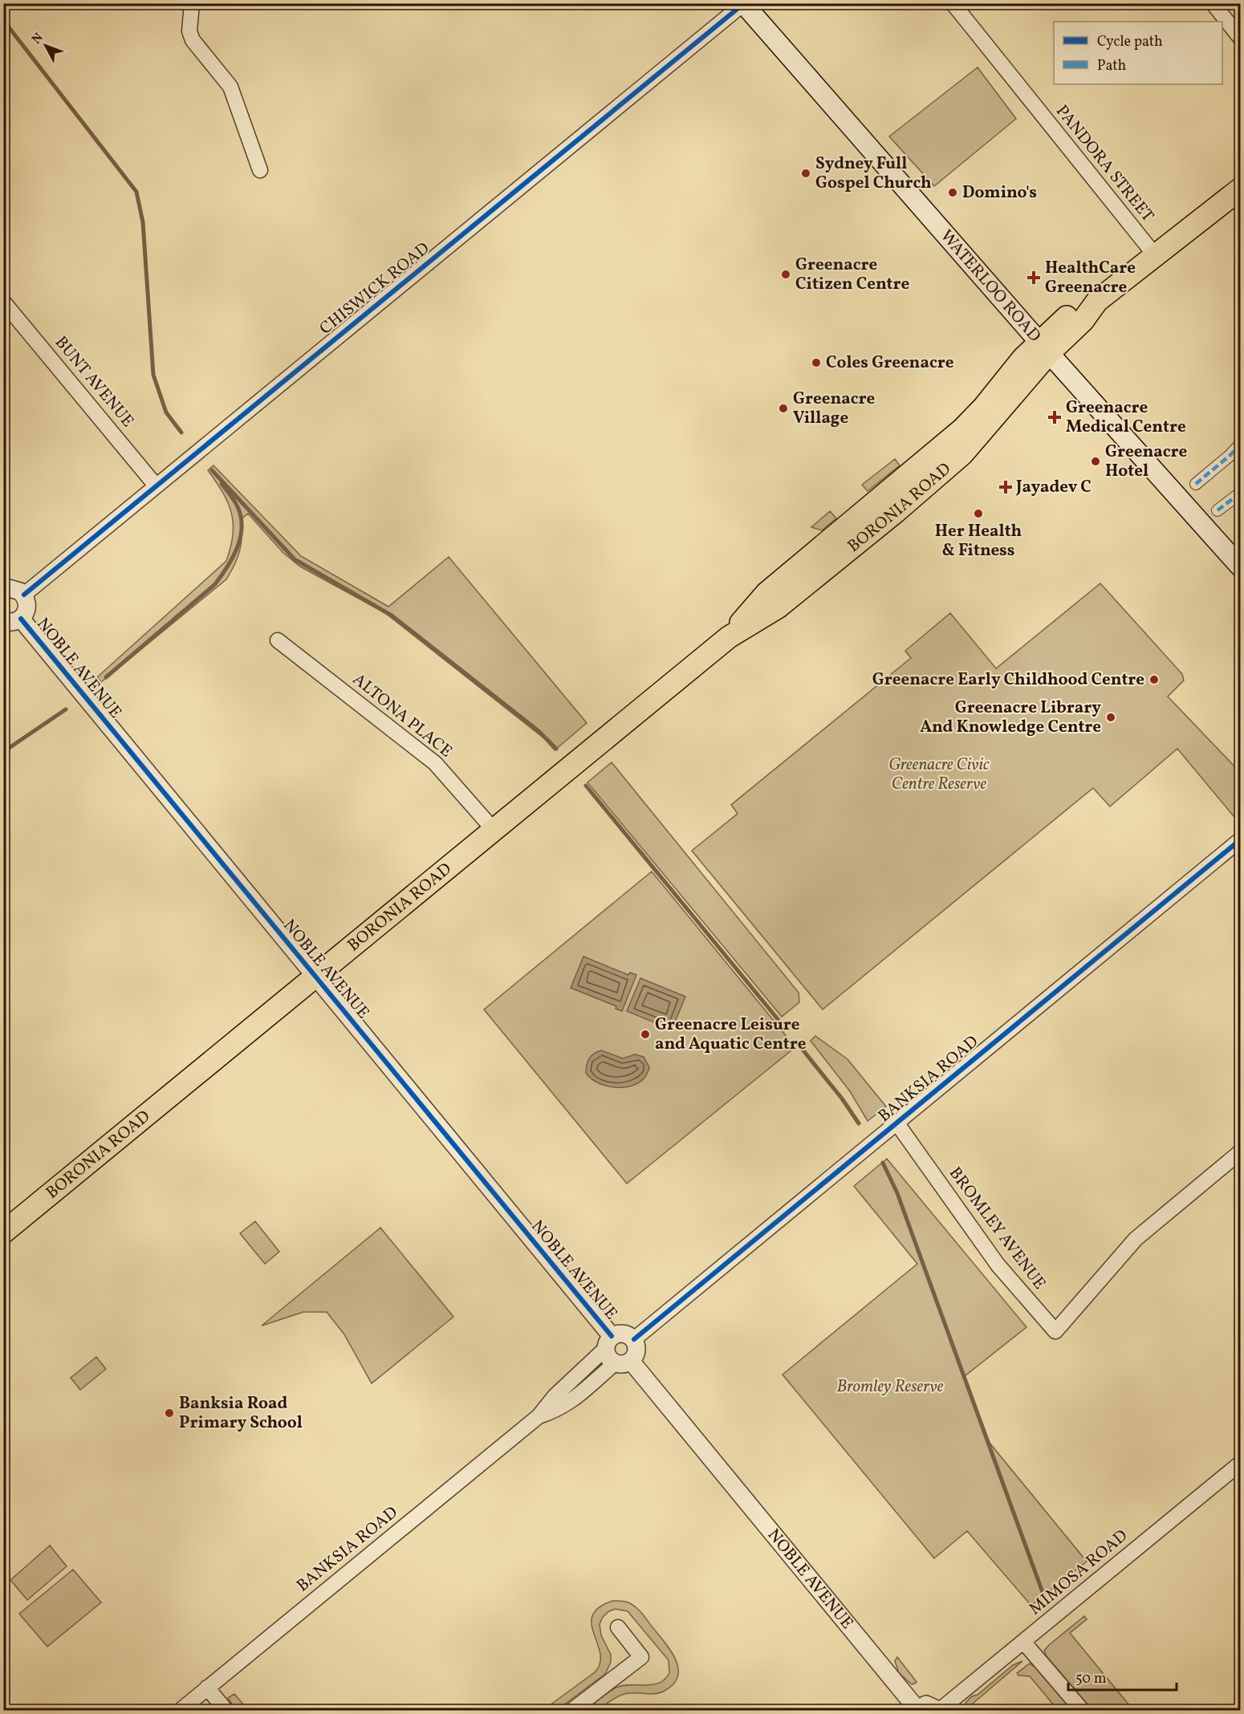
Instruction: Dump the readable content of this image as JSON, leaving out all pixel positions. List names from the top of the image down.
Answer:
{
  "streets": {
    "main road": ["WATERLOO ROAD", "BORONIA ROAD"],
    "street": [
      "PANDORA STREET",
      "CHISWICK ROAD",
      "BUNT AVENUE",
      "NOBLE AVENUE",
      "ALTONA PLACE",
      "BANKSIA ROAD",
      "BROMLEY AVENUE",
      "MIMOSA ROAD"
    ]
  },
  "crossings": [
    ["PANDORA STREET", "BORONIA ROAD"],
    ["WATERLOO ROAD", "CHISWICK ROAD"],
    ["WATERLOO ROAD", "BORONIA ROAD"],
    ["CHISWICK ROAD", "BUNT AVENUE"],
    ["BORONIA ROAD", "NOBLE AVENUE"],
    ["BORONIA ROAD", "ALTONA PLACE"],
    ["NOBLE AVENUE", "BANKSIA ROAD"],
    ["BANKSIA ROAD", "BROMLEY AVENUE"]
  ],
  "parks": ["Greenacre Civic Centre Reserve", "Bromley Reserve"],
  "places": {
    "other": [
      "Sydney Full Gospel Church",
      "Domino's",
      "Greenacre Citizen Centre",
      "Coles Greenacre",
      "Greenacre Village",
      "Greenacre Hotel",
      "Her Health & Fitness",
      "Greenacre Early Childhood Centre",
      "Greenacre Library And Knowledge Centre",
      "Greenacre Leisure and Aquatic Centre",
      "Banksia Road Primary School"
    ],
    "health": ["HealthCare Greenacre", "Greenacre Medical Centre", "Jayadev C"]
  },
  "legend": ["Cycle path", "Path"],
  "scale_bar": "50 m",
  "north": "top left"
}
